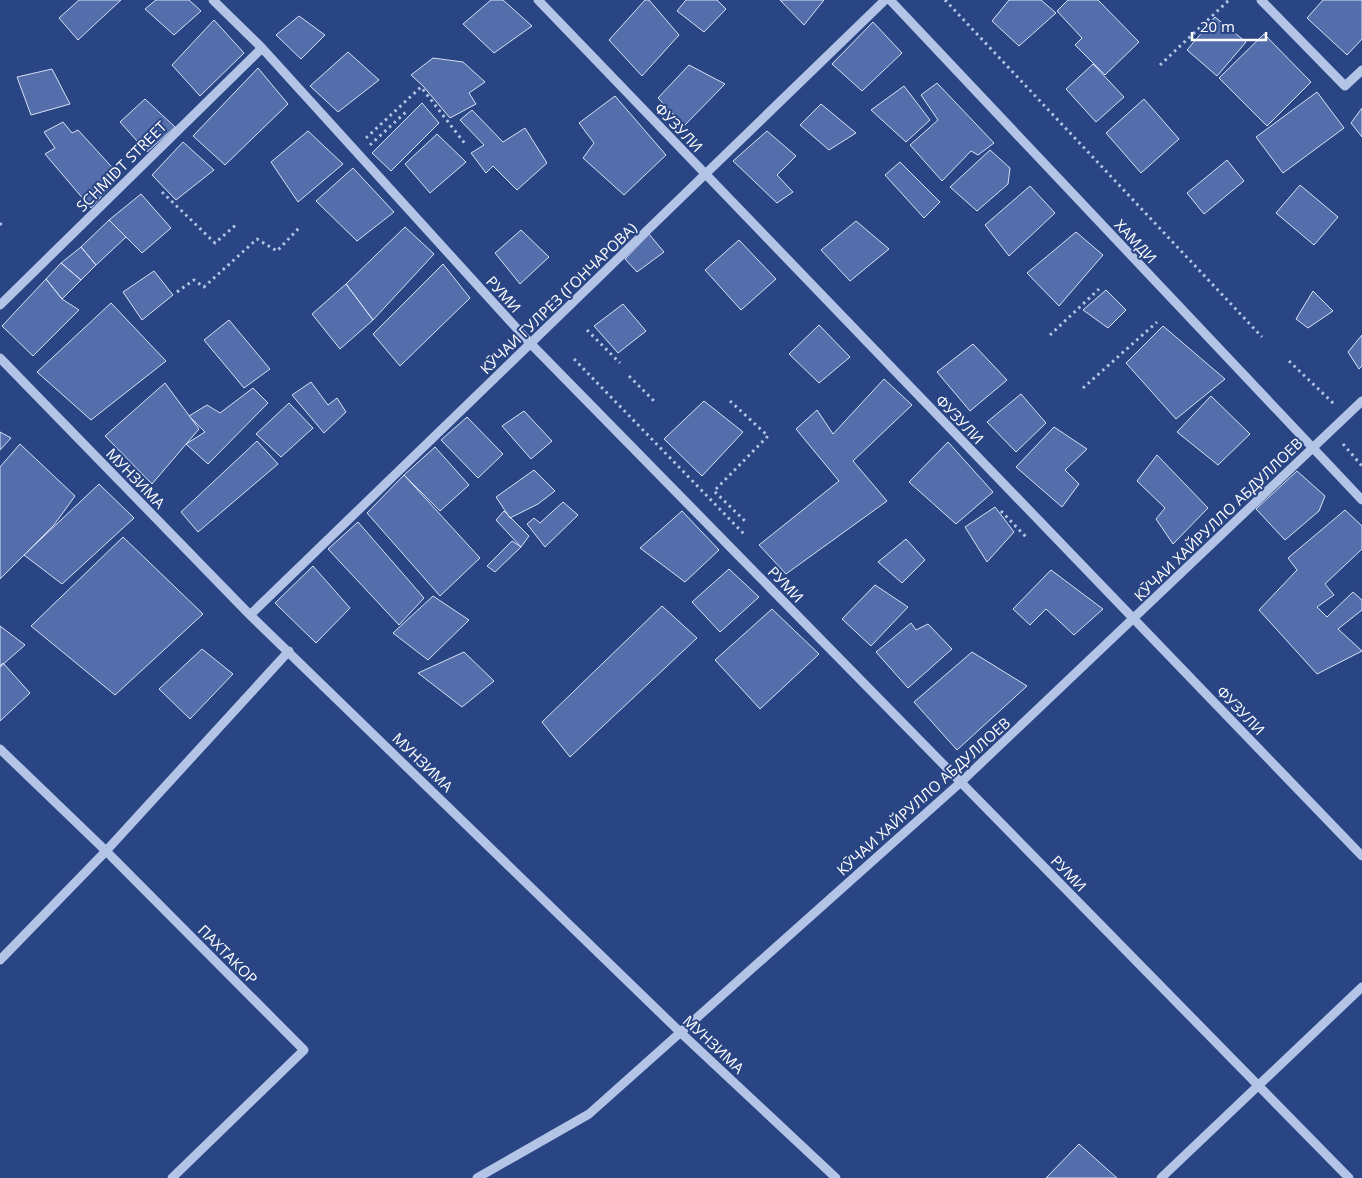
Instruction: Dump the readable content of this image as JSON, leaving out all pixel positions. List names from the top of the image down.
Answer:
{
  "streets": {
    "street": [
      "ФУЗУЛИ",
      "SCHMIDT STREET",
      "ХАМДИ",
      "РУМИ",
      "КӮЧАИ ГУЛРЕЗ (ГОНЧАРОВА)",
      "МУНЗИМА",
      "КӮЧАИ ХАЙРУЛЛО АБДУЛЛОЕВ",
      "ПАХТАКОР"
    ]
  },
  "crossings": [
    ["ФУЗУЛИ", "КӮЧАИ ГУЛРЕЗ (ГОНЧАРОВА)"],
    ["ФУЗУЛИ", "КӮЧАИ ХАЙРУЛЛО АБДУЛЛОЕВ"],
    ["SCHMIDT STREET", "РУМИ"],
    ["ХАМДИ", "КӮЧАИ ХАЙРУЛЛО АБДУЛЛОЕВ"],
    ["РУМИ", "КӮЧАИ ГУЛРЕЗ (ГОНЧАРОВА)"],
    ["РУМИ", "КӮЧАИ ХАЙРУЛЛО АБДУЛЛОЕВ"],
    ["КӮЧАИ ГУЛРЕЗ (ГОНЧАРОВА)", "МУНЗИМА"],
    ["МУНЗИМА", "КӮЧАИ ХАЙРУЛЛО АБДУЛЛОЕВ"]
  ],
  "scale_bar": "20 m"
}
